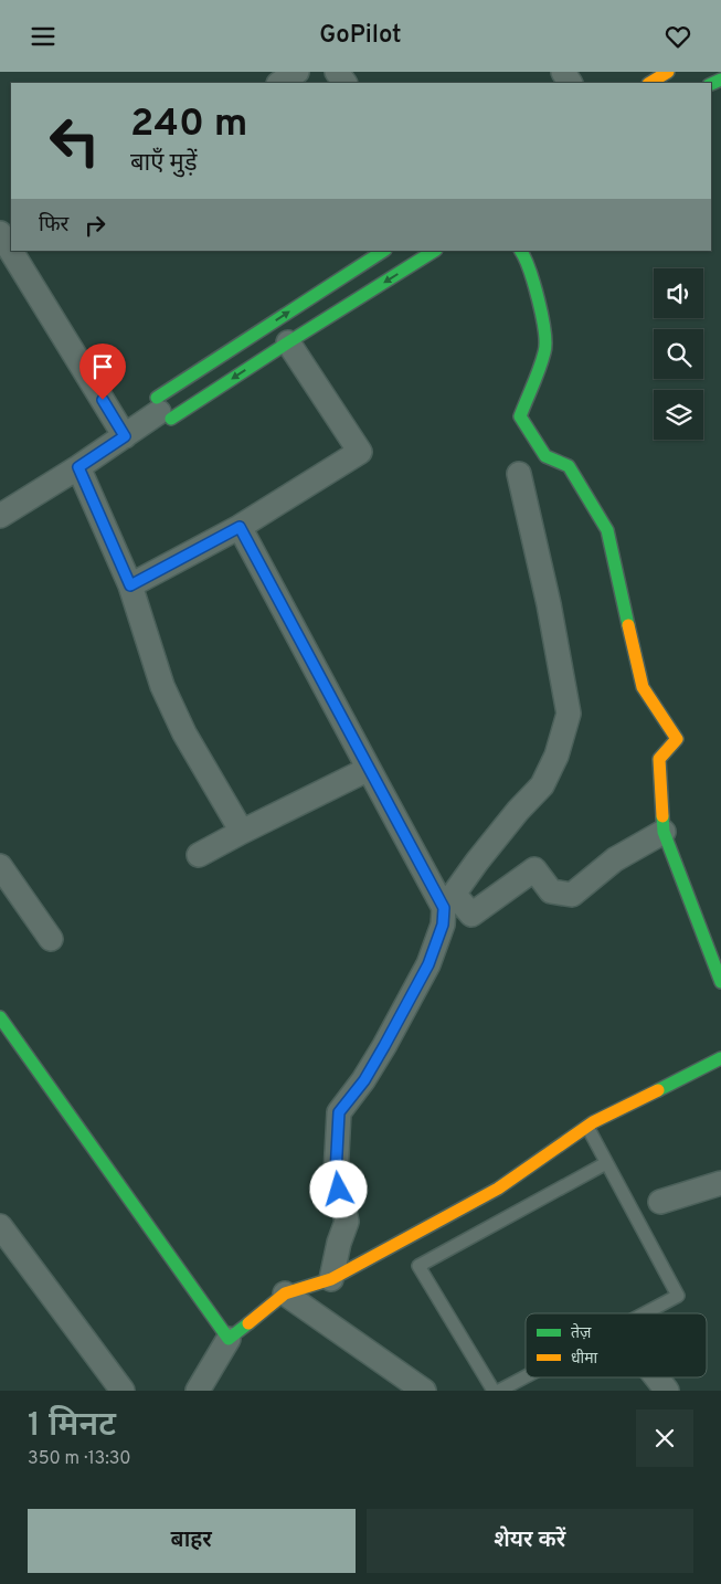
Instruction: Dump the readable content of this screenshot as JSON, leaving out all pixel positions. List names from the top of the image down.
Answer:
{
  "legend": ["तेज़", "धीमा"],
  "page": {
    "header": "GoPilot",
    "turn": ["240 m", "बाएँ मुड़ें"],
    "then": "फिर",
    "heading": ["1 मिनट", "350 m · 13:30"],
    "buttons": ["बाहर", "शेयर करें"]
  }
}
